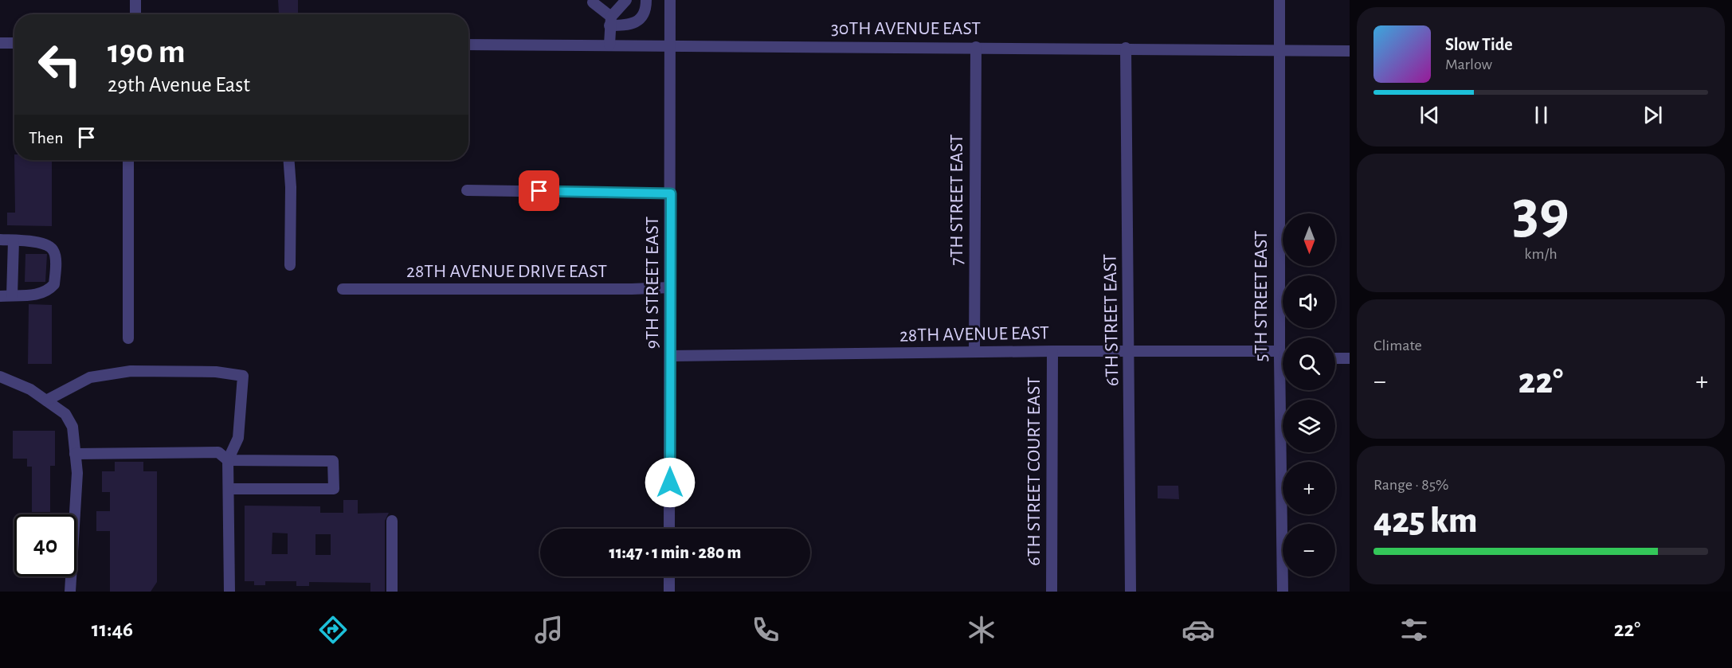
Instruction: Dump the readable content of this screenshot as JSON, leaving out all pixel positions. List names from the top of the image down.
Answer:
{
  "streets": {
    "street": [
      "30TH AVENUE EAST",
      "7TH STREET EAST",
      "28TH AVENUE DRIVE EAST",
      "9TH STREET EAST",
      "5TH STREET EAST",
      "6TH STREET EAST",
      "28TH AVENUE EAST",
      "6TH STREET COURT EAST"
    ]
  },
  "crossings": [
    ["30TH AVENUE EAST", "7TH STREET EAST"],
    ["30TH AVENUE EAST", "9TH STREET EAST"],
    ["30TH AVENUE EAST", "5TH STREET EAST"],
    ["30TH AVENUE EAST", "6TH STREET EAST"],
    ["7TH STREET EAST", "28TH AVENUE EAST"],
    ["28TH AVENUE DRIVE EAST", "9TH STREET EAST"],
    ["9TH STREET EAST", "28TH AVENUE EAST"],
    ["6TH STREET EAST", "28TH AVENUE EAST"],
    ["28TH AVENUE EAST", "6TH STREET COURT EAST"]
  ],
  "north": "bottom",
  "page": {
    "turn": ["190 m", "29th Avenue East"],
    "song": ["Slow Tide", "Marlow"],
    "then": "Then",
    "tile": [
      ["39", "km/h"],
      "Climate",
      ["Range · 85%", "425 km"]
    ],
    "map_buttons": ["+", "−"],
    "heat": ["−", "22°", "+"],
    "limit": "40",
    "trip": "11:47 · 1 min · 280 m",
    "tabs": ["11:46", "22°"]
  }
}
